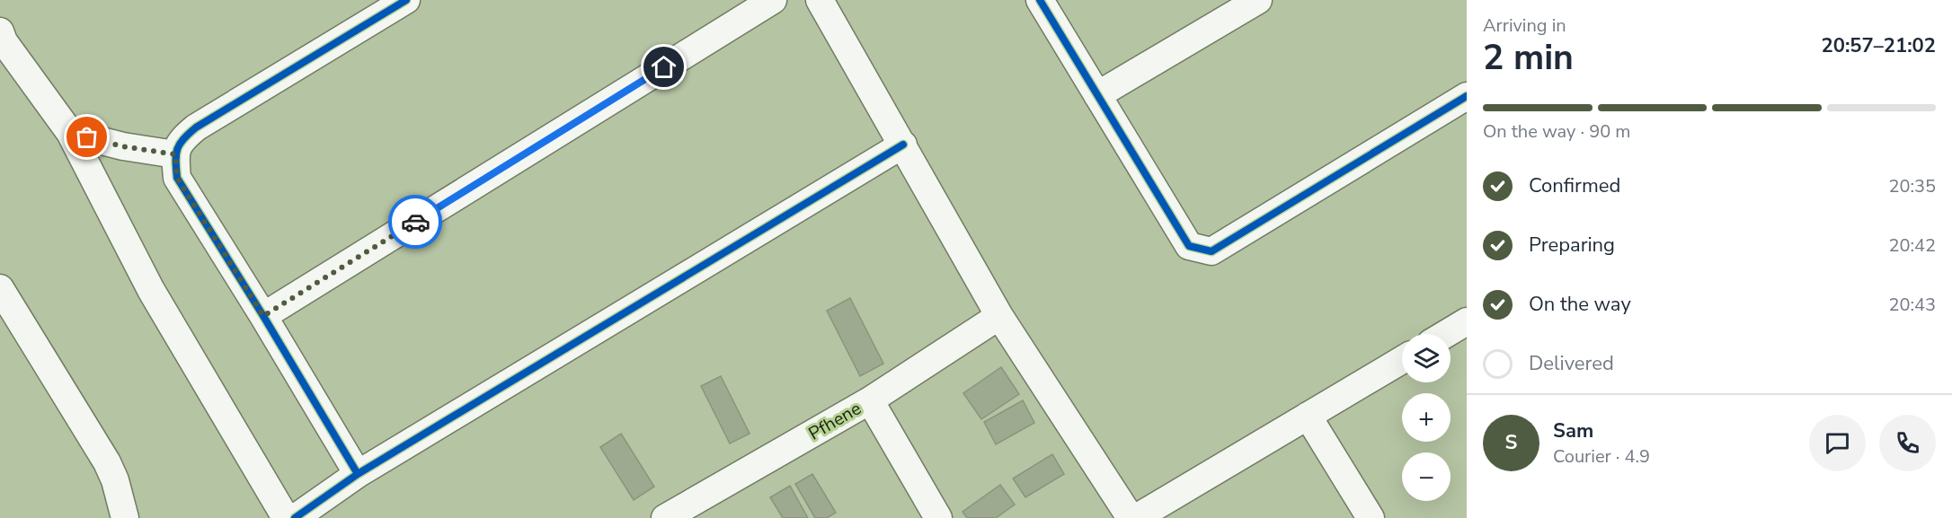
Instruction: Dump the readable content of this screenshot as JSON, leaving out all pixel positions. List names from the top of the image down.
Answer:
{
  "streets": {
    "street": ["Pfhene"]
  },
  "page": {
    "heading": ["2 min", "Arriving in", "20:57–21:02"],
    "panel": ["Sam", "Courier · 4.9"],
    "bar": "On the way · 90 m",
    "list": [
      ["Confirmed", "20:35"],
      ["Preparing", "20:42"],
      ["On the way", "20:43"],
      "Delivered"
    ],
    "map_buttons": ["+", "−"],
    "round": "S"
  }
}
